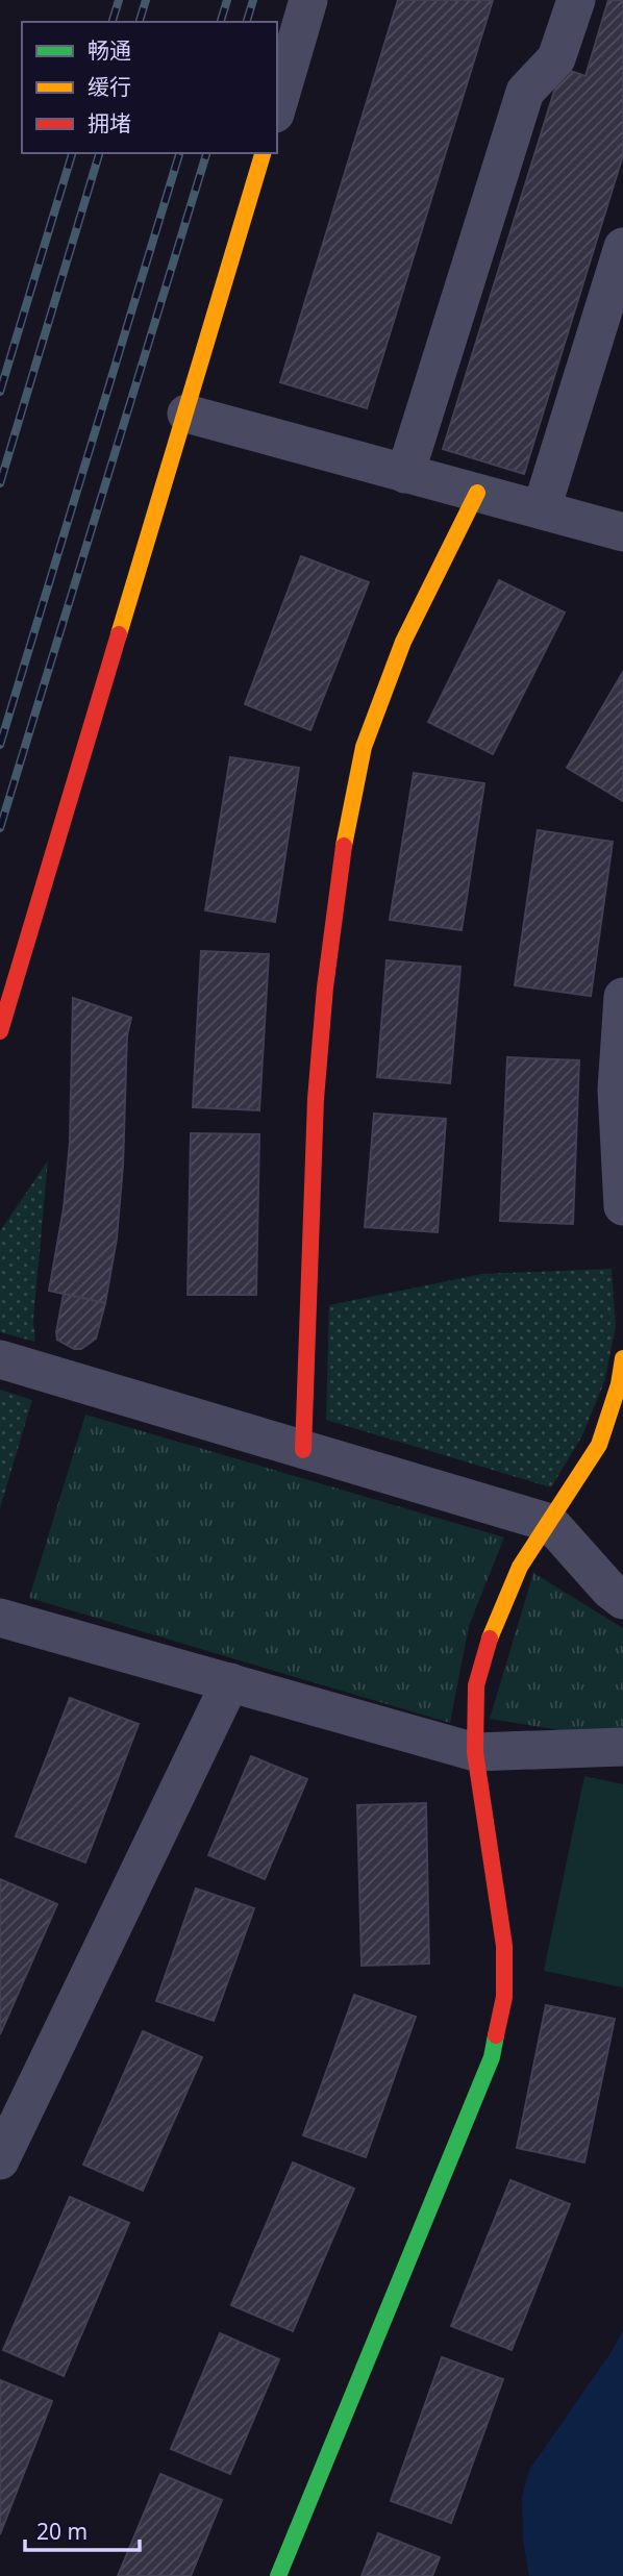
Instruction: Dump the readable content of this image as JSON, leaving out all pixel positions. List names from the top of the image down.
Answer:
{
  "legend": ["畅通", "缓行", "拥堵"],
  "scale_bar": "20 m"
}
